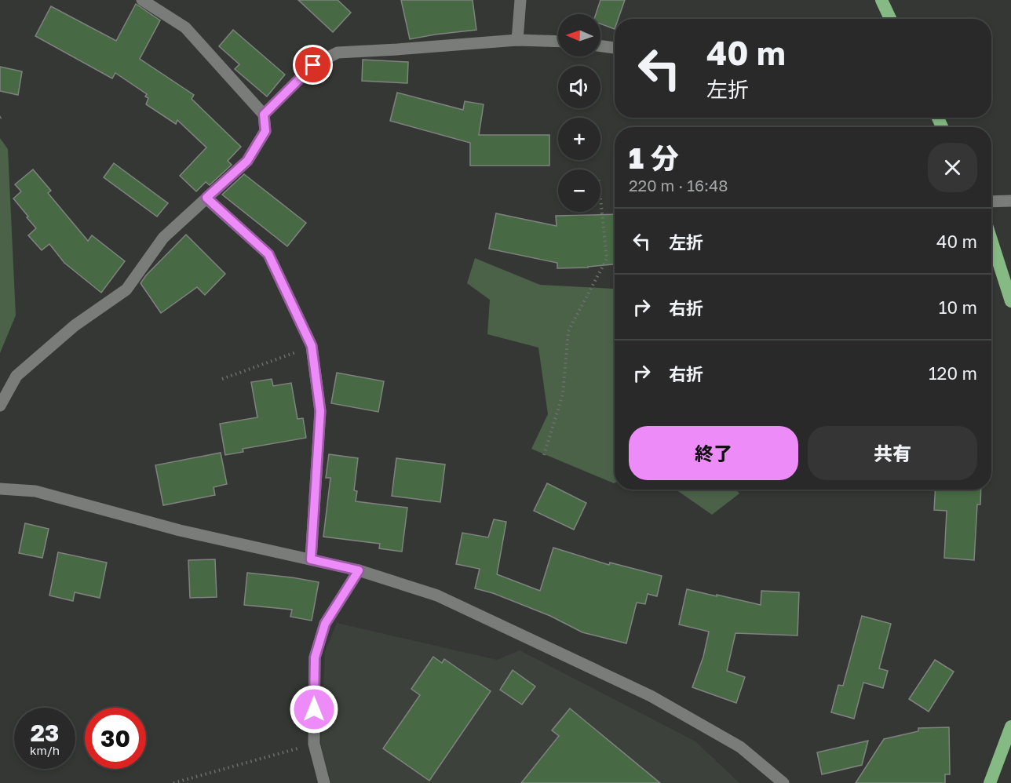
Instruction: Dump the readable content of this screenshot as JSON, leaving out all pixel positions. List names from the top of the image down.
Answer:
{
  "north": "left",
  "page": {
    "map_buttons": ["+", "−"],
    "turn": ["40 m", "左折"],
    "heading": ["1 分", "220 m · 16:48"],
    "list": [
      {
        "name": "左折",
        "value": "40 m"
      },
      {
        "name": "右折",
        "value": "10 m"
      },
      {
        "name": "右折",
        "value": "120 m"
      }
    ],
    "buttons": ["終了", "共有"],
    "speed": "23 km/h",
    "limit": "30"
  }
}
